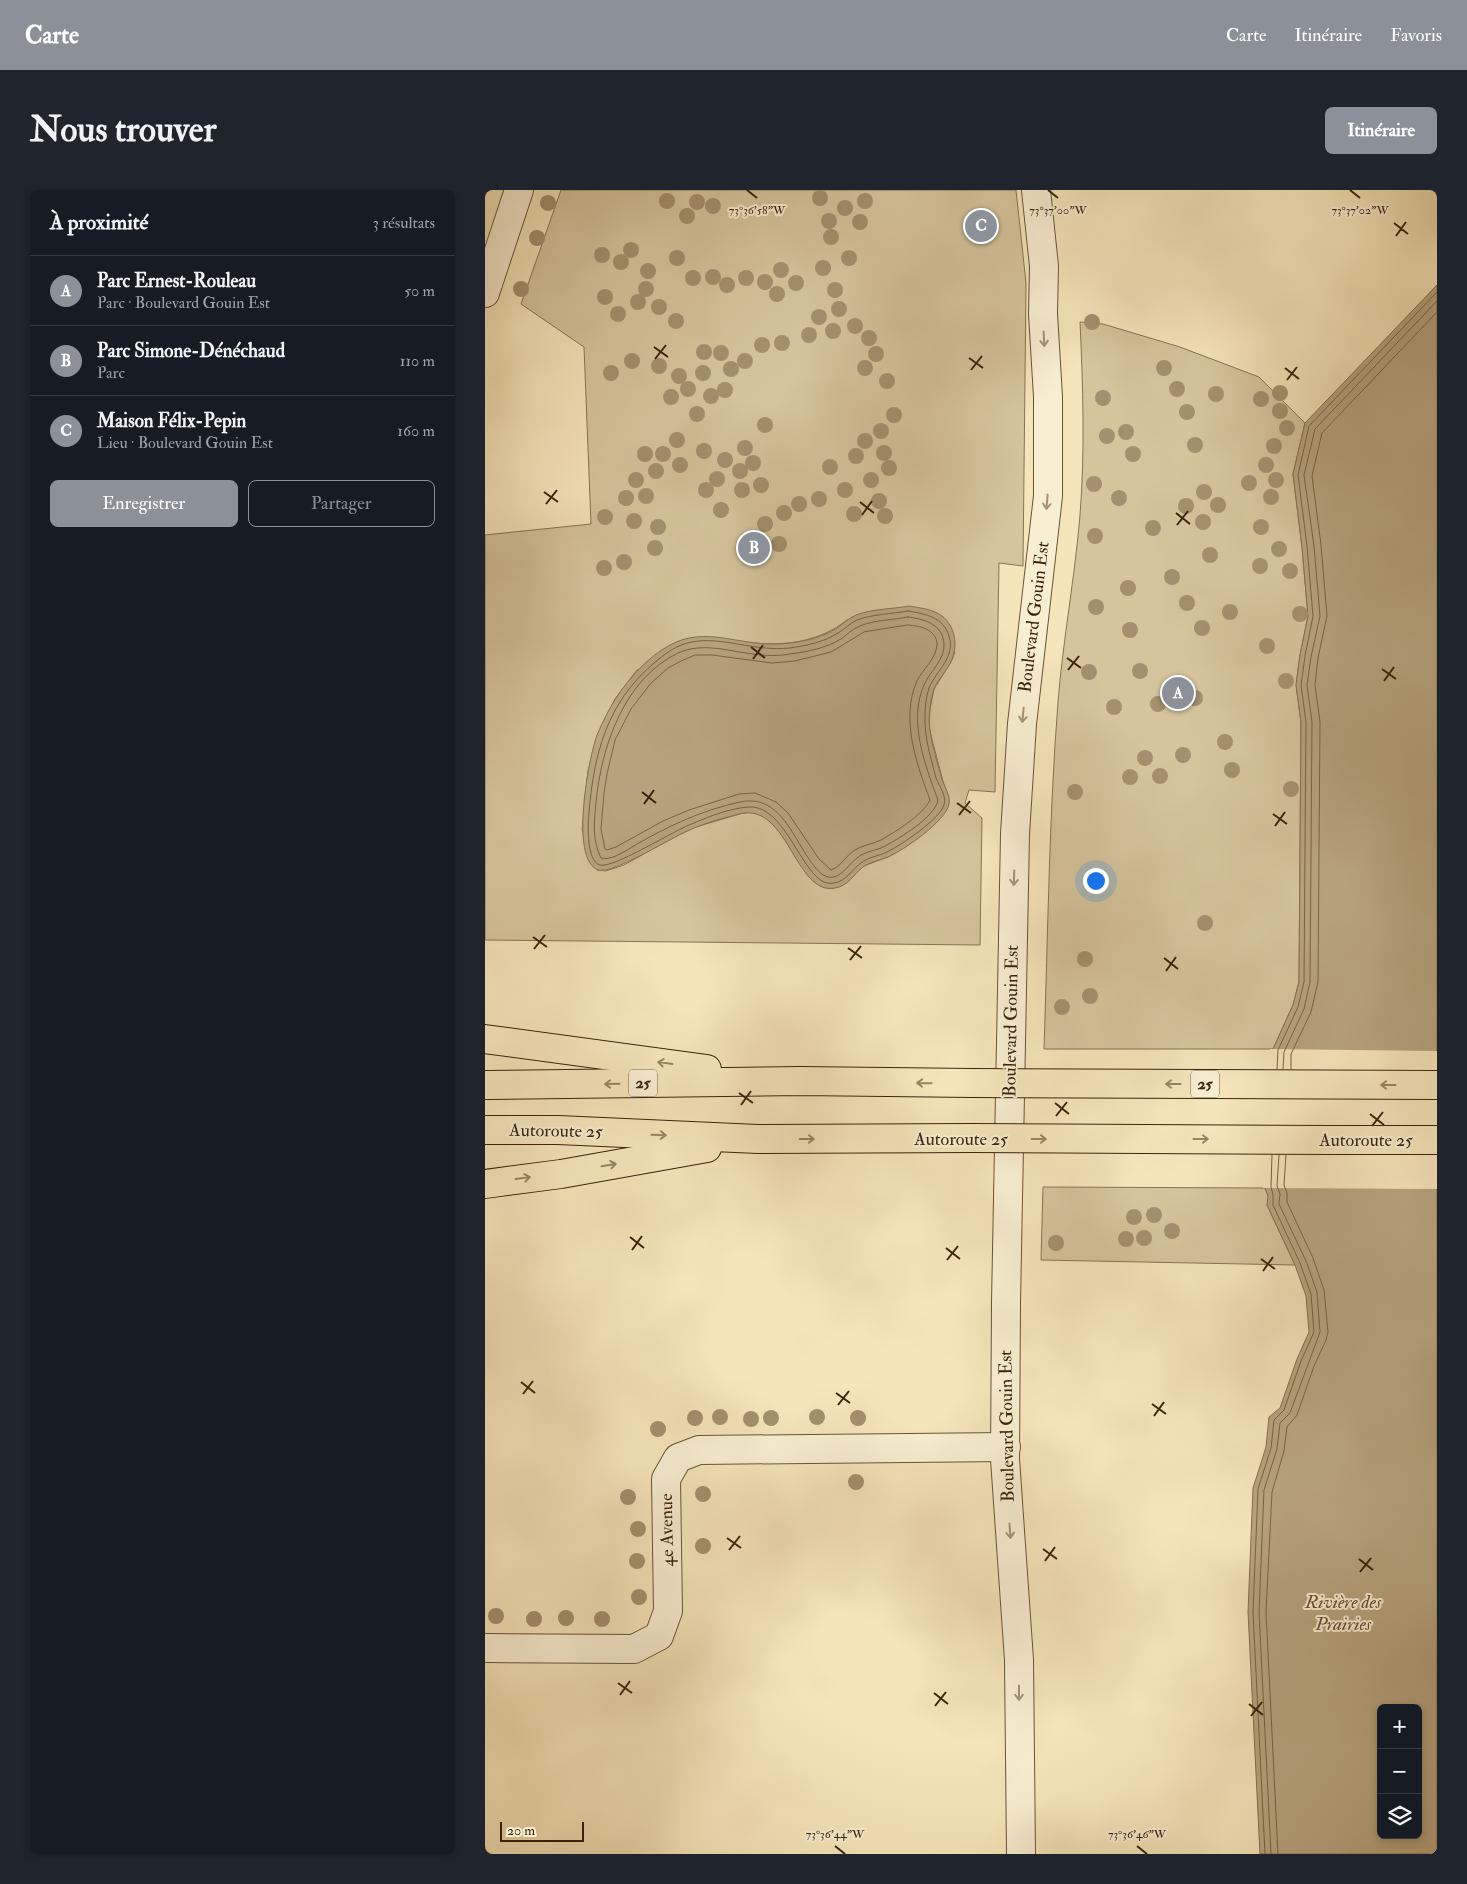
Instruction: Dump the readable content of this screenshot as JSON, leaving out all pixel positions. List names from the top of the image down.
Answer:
{
  "streets": {
    "highway": ["25", "Autoroute 25"],
    "street": ["Boulevard Gouin Est", "4e Avenue"]
  },
  "crossings": [
    ["Boulevard Gouin Est", "4e Avenue"]
  ],
  "one_way": ["Boulevard Gouin Est"],
  "water": ["Rivière des Prairies"],
  "scale_bar": "20 m",
  "page": {
    "header": "Carte",
    "nav": ["Carte", "Itinéraire", "Favoris"],
    "buttons": [
      "Itinéraire",
      ["Enregistrer", "Partager"]
    ],
    "title": "Nous trouver",
    "heading": ["À proximité", "3 résultats"],
    "pins": ["C", "B", "A"],
    "list": [
      {
        "mark": "A",
        "name": "Parc Ernest-Rouleau",
        "note": "Parc · Boulevard Gouin Est",
        "value": "50 m"
      },
      {
        "mark": "B",
        "name": "Parc Simone-Dénéchaud",
        "note": "Parc",
        "value": "110 m"
      },
      {
        "mark": "C",
        "name": "Maison Félix-Pepin",
        "note": "Lieu · Boulevard Gouin Est",
        "value": "160 m"
      }
    ],
    "map_buttons": ["+", "−"],
    "scale": "20 m"
  },
  "coordinates": [
    "73°37'02\"W",
    "73°37'00\"W",
    "73°36'58\"W",
    "73°36'44\"W",
    "73°36'46\"W"
  ]
}
